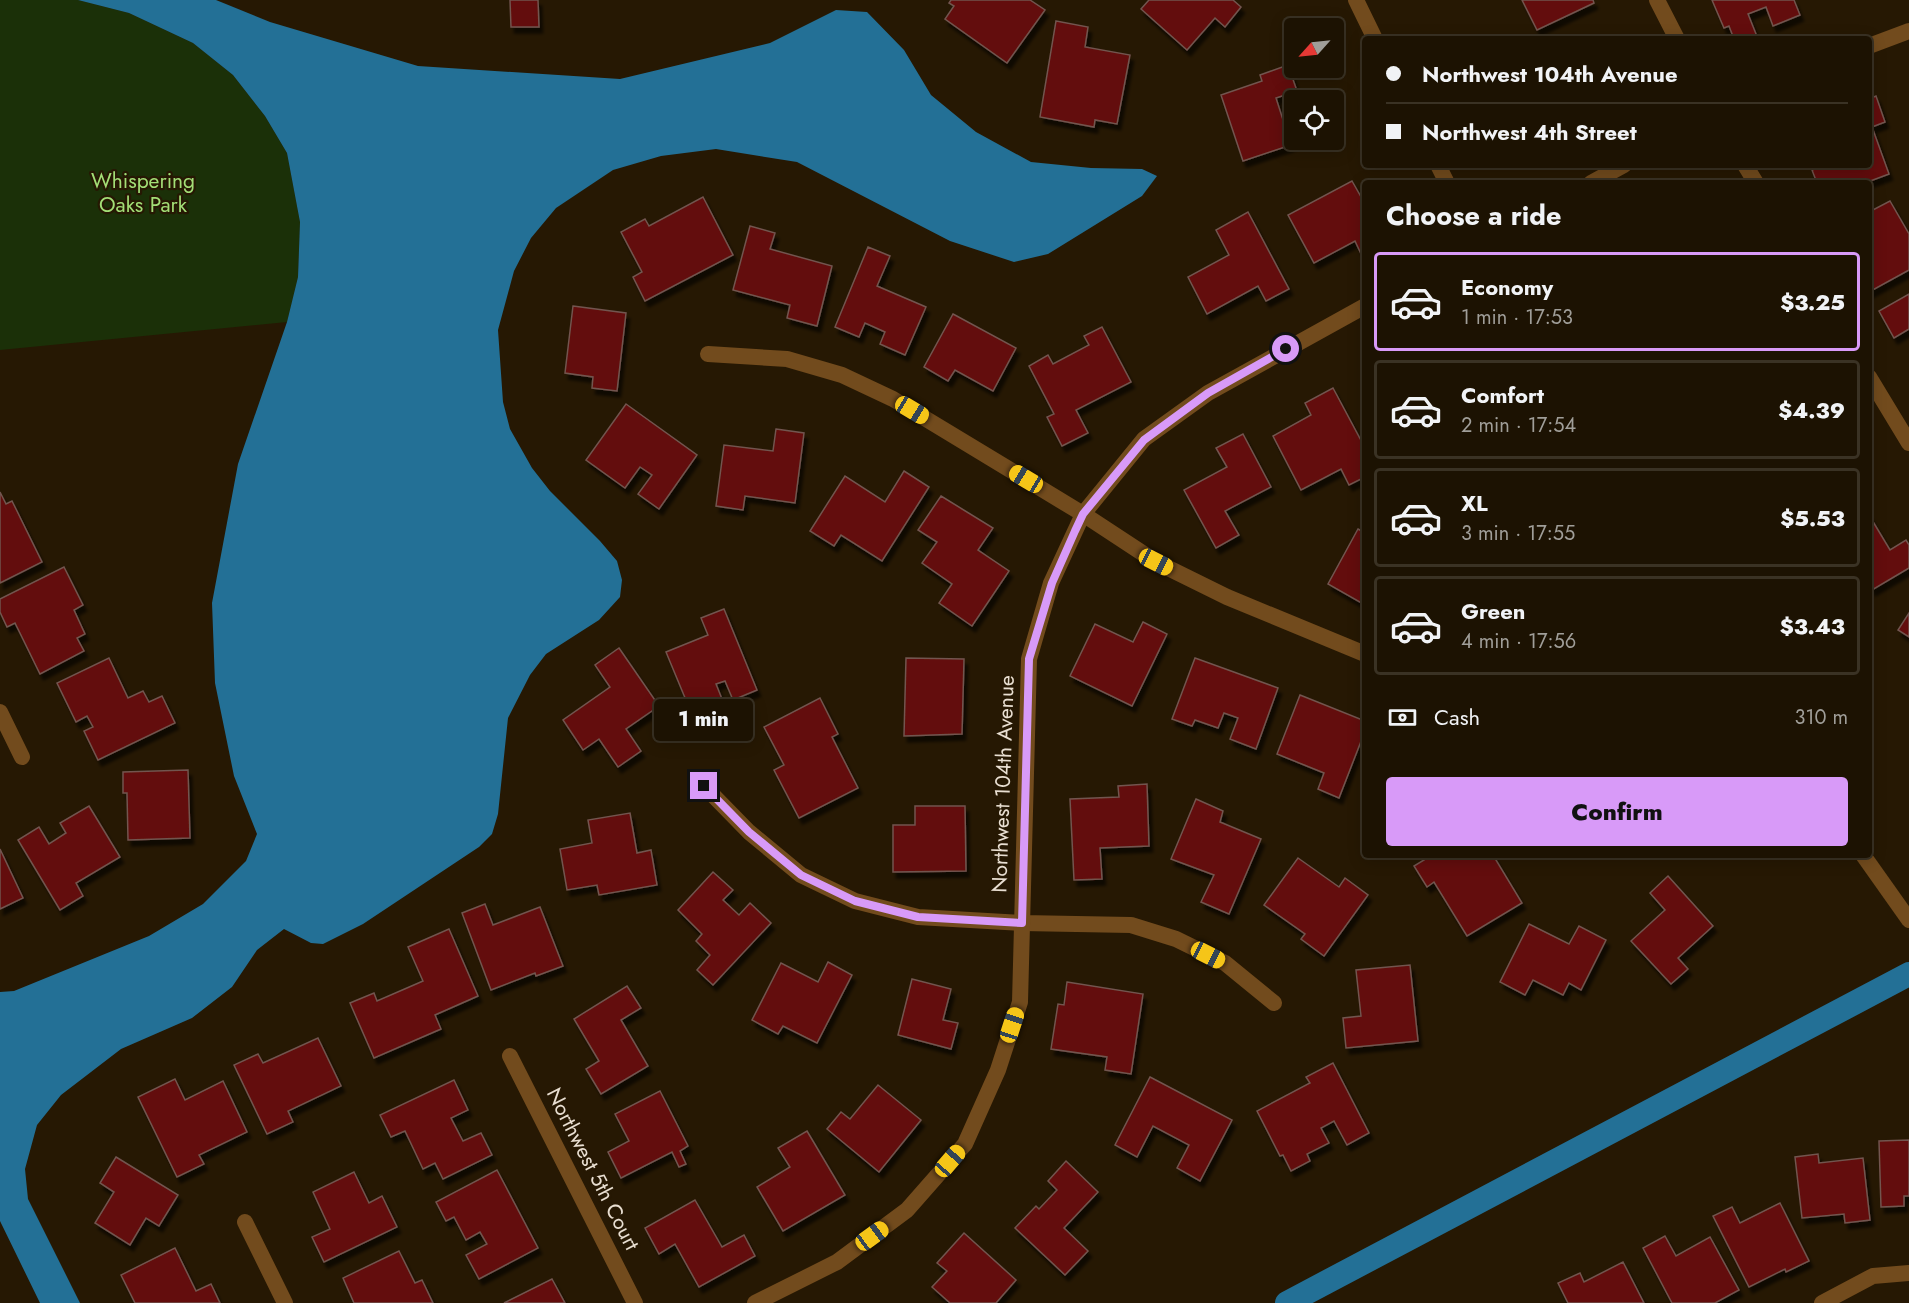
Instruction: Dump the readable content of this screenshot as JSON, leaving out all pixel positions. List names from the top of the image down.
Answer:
{
  "streets": {
    "street": ["Northwest 104th Avenue", "Northwest 5th Court"]
  },
  "parks": ["Whispering Oaks Park"],
  "north": "bottom left",
  "page": {
    "banner": ["Northwest 104th Avenue", "Northwest 4th Street"],
    "heading": "Choose a ride",
    "list": [
      {
        "name": "Economy",
        "note": "1 min · 17:53",
        "value": "$3.25"
      },
      {
        "name": "Comfort",
        "note": "2 min · 17:54",
        "value": "$4.39"
      },
      {
        "name": "XL",
        "note": "3 min · 17:55",
        "value": "$5.53"
      },
      {
        "name": "Green",
        "note": "4 min · 17:56",
        "value": "$3.43"
      }
    ],
    "pay": ["Cash", "310 m"],
    "bubble": "1 min",
    "buttons": "Confirm"
  }
}
